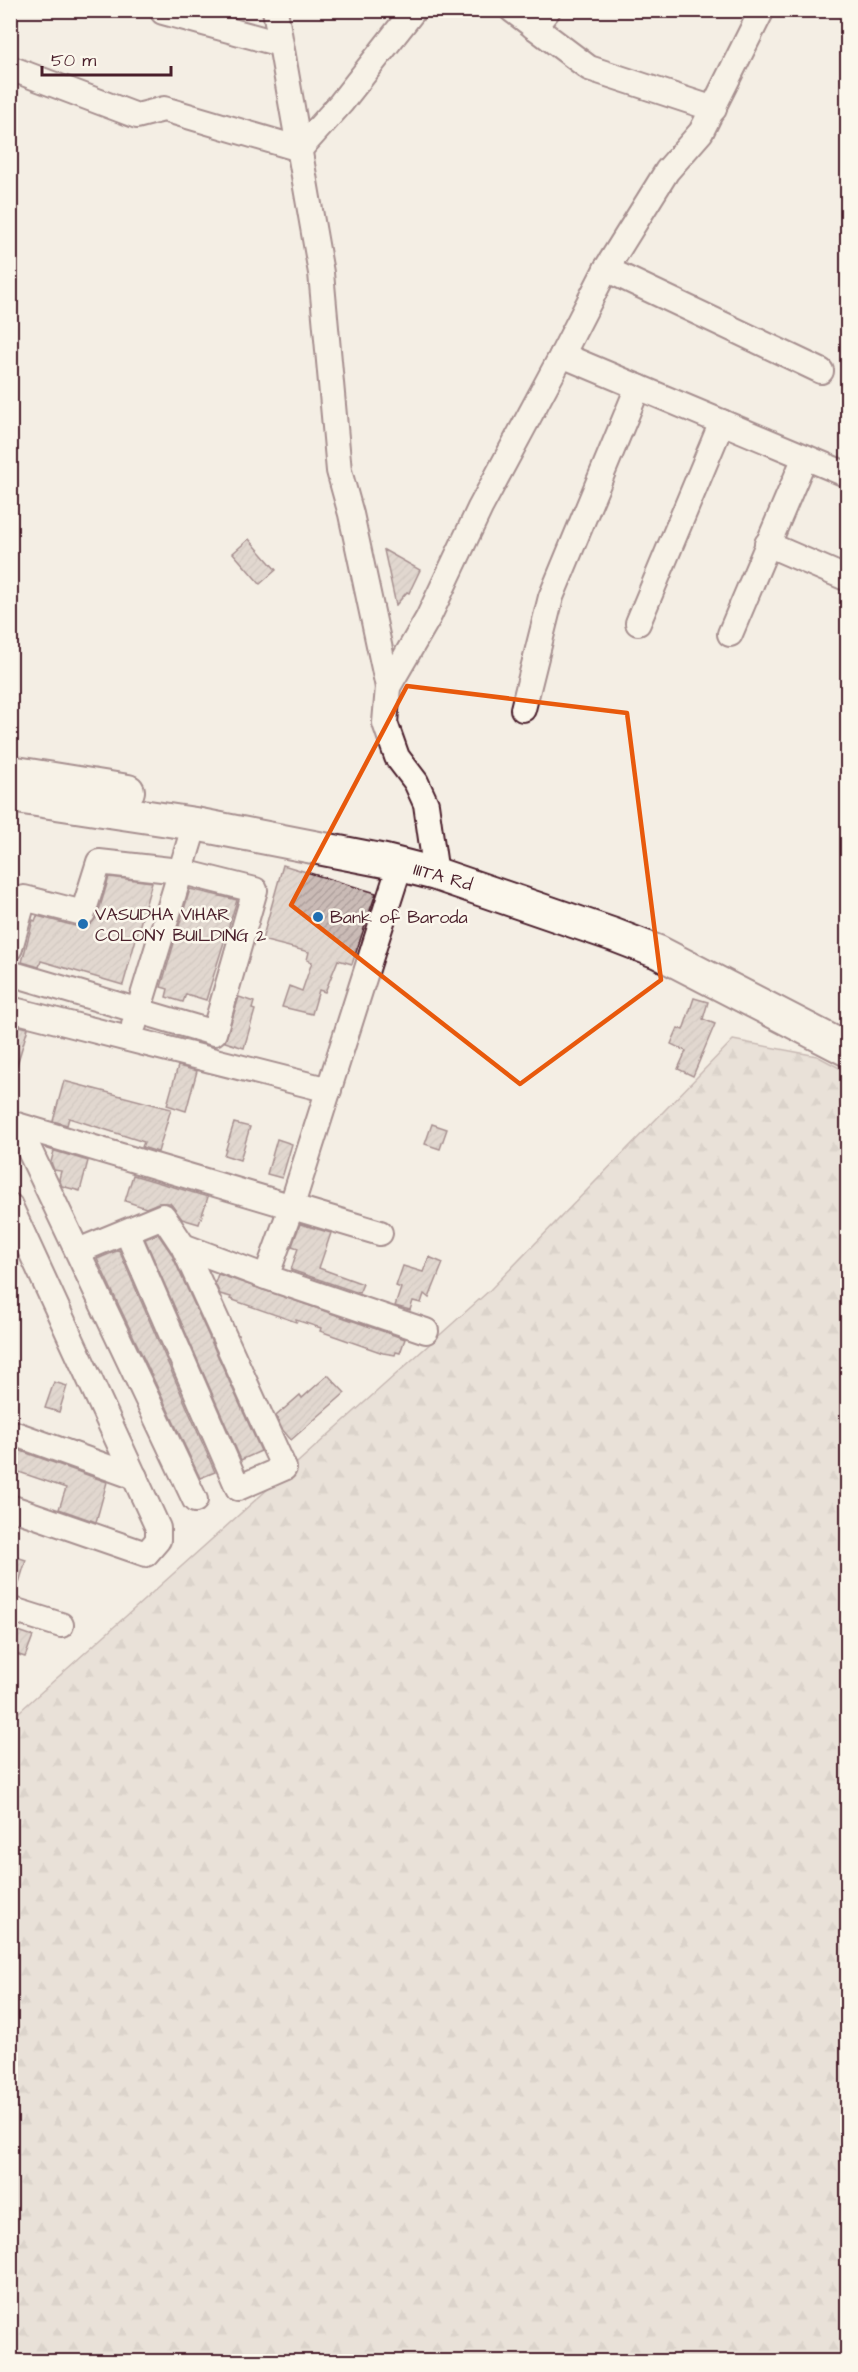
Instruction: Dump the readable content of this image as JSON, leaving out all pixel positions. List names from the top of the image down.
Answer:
{
  "streets": {
    "main road": ["IIITA Rd"]
  },
  "places": ["Bank of Baroda", "VASUDHA VIHAR COLONY BUILDING 2"],
  "scale_bar": "50 m"
}
